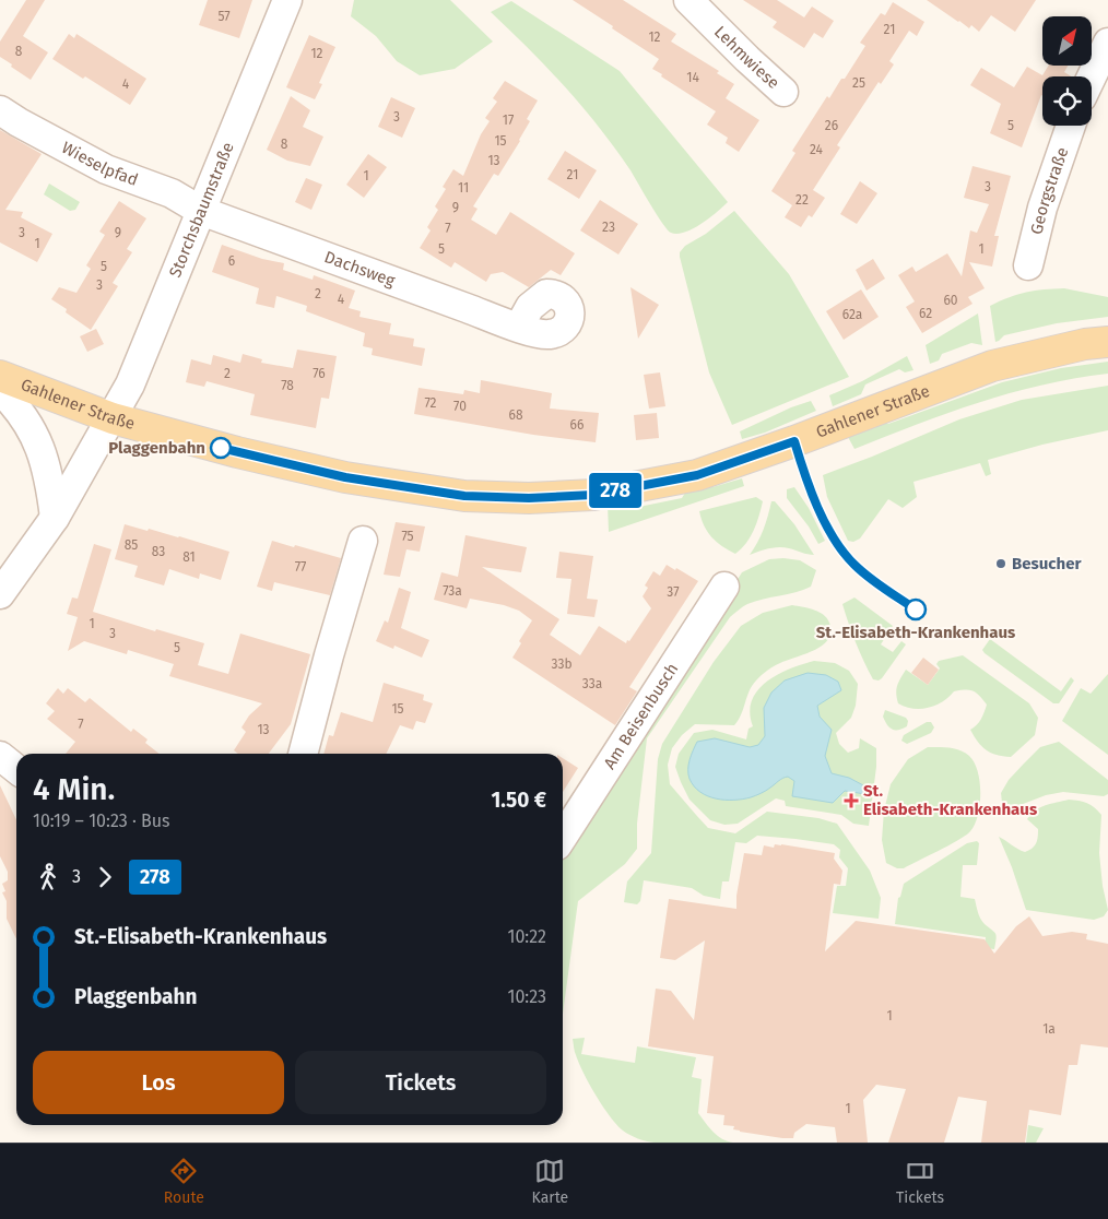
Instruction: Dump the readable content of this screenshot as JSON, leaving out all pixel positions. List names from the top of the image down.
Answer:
{
  "streets": {
    "main road": ["Gahlener Straße"],
    "street": [
      "Lehmwiese",
      "Wieselpfad",
      "Georgstraße",
      "Storchsbaumstraße",
      "Dachsweg",
      "Am Beisenbusch"
    ]
  },
  "crossings": [
    ["Wieselpfad", "Storchsbaumstraße"],
    ["Wieselpfad", "Dachsweg"],
    ["Storchsbaumstraße", "Dachsweg"],
    ["Storchsbaumstraße", "Gahlener Straße"]
  ],
  "places": {
    "other": ["Plaggenbahn", "Besucher", "St.-Elisabeth-Krankenhaus"],
    "health": ["St. Elisabeth-Krankenhaus"]
  },
  "lines": ["bus line 278"],
  "house_numbers": [
    "57",
    "21",
    "12",
    "8",
    "12",
    "14",
    "25",
    "4",
    "3",
    "17",
    "26",
    "5",
    "15",
    "8",
    "24",
    "13",
    "21",
    "1",
    "3",
    "11",
    "22",
    "9",
    "23",
    "7",
    "3",
    "9",
    "1",
    "5",
    "1",
    "6",
    "5",
    "3",
    "2",
    "4",
    "60",
    "62",
    "62a",
    "2",
    "76",
    "78",
    "72",
    "70",
    "68",
    "66",
    "75",
    "85",
    "83",
    "81",
    "77",
    "73a",
    "37",
    "1",
    "3",
    "5",
    "33b",
    "33a",
    "15",
    "7",
    "13",
    "1",
    "1a",
    "1"
  ],
  "north": "top right",
  "page": {
    "on_map": "278",
    "heading": ["4 Min.", "10:19 – 10:23 · Bus", "1.50 €"],
    "legs": ["3", "278"],
    "list": [
      {
        "name": "St.-Elisabeth-Krankenhaus",
        "value": "10:22"
      },
      {
        "name": "Plaggenbahn",
        "value": "10:23"
      }
    ],
    "buttons": ["Los", "Tickets"],
    "tabs": ["Route", "Karte", "Tickets"]
  }
}
